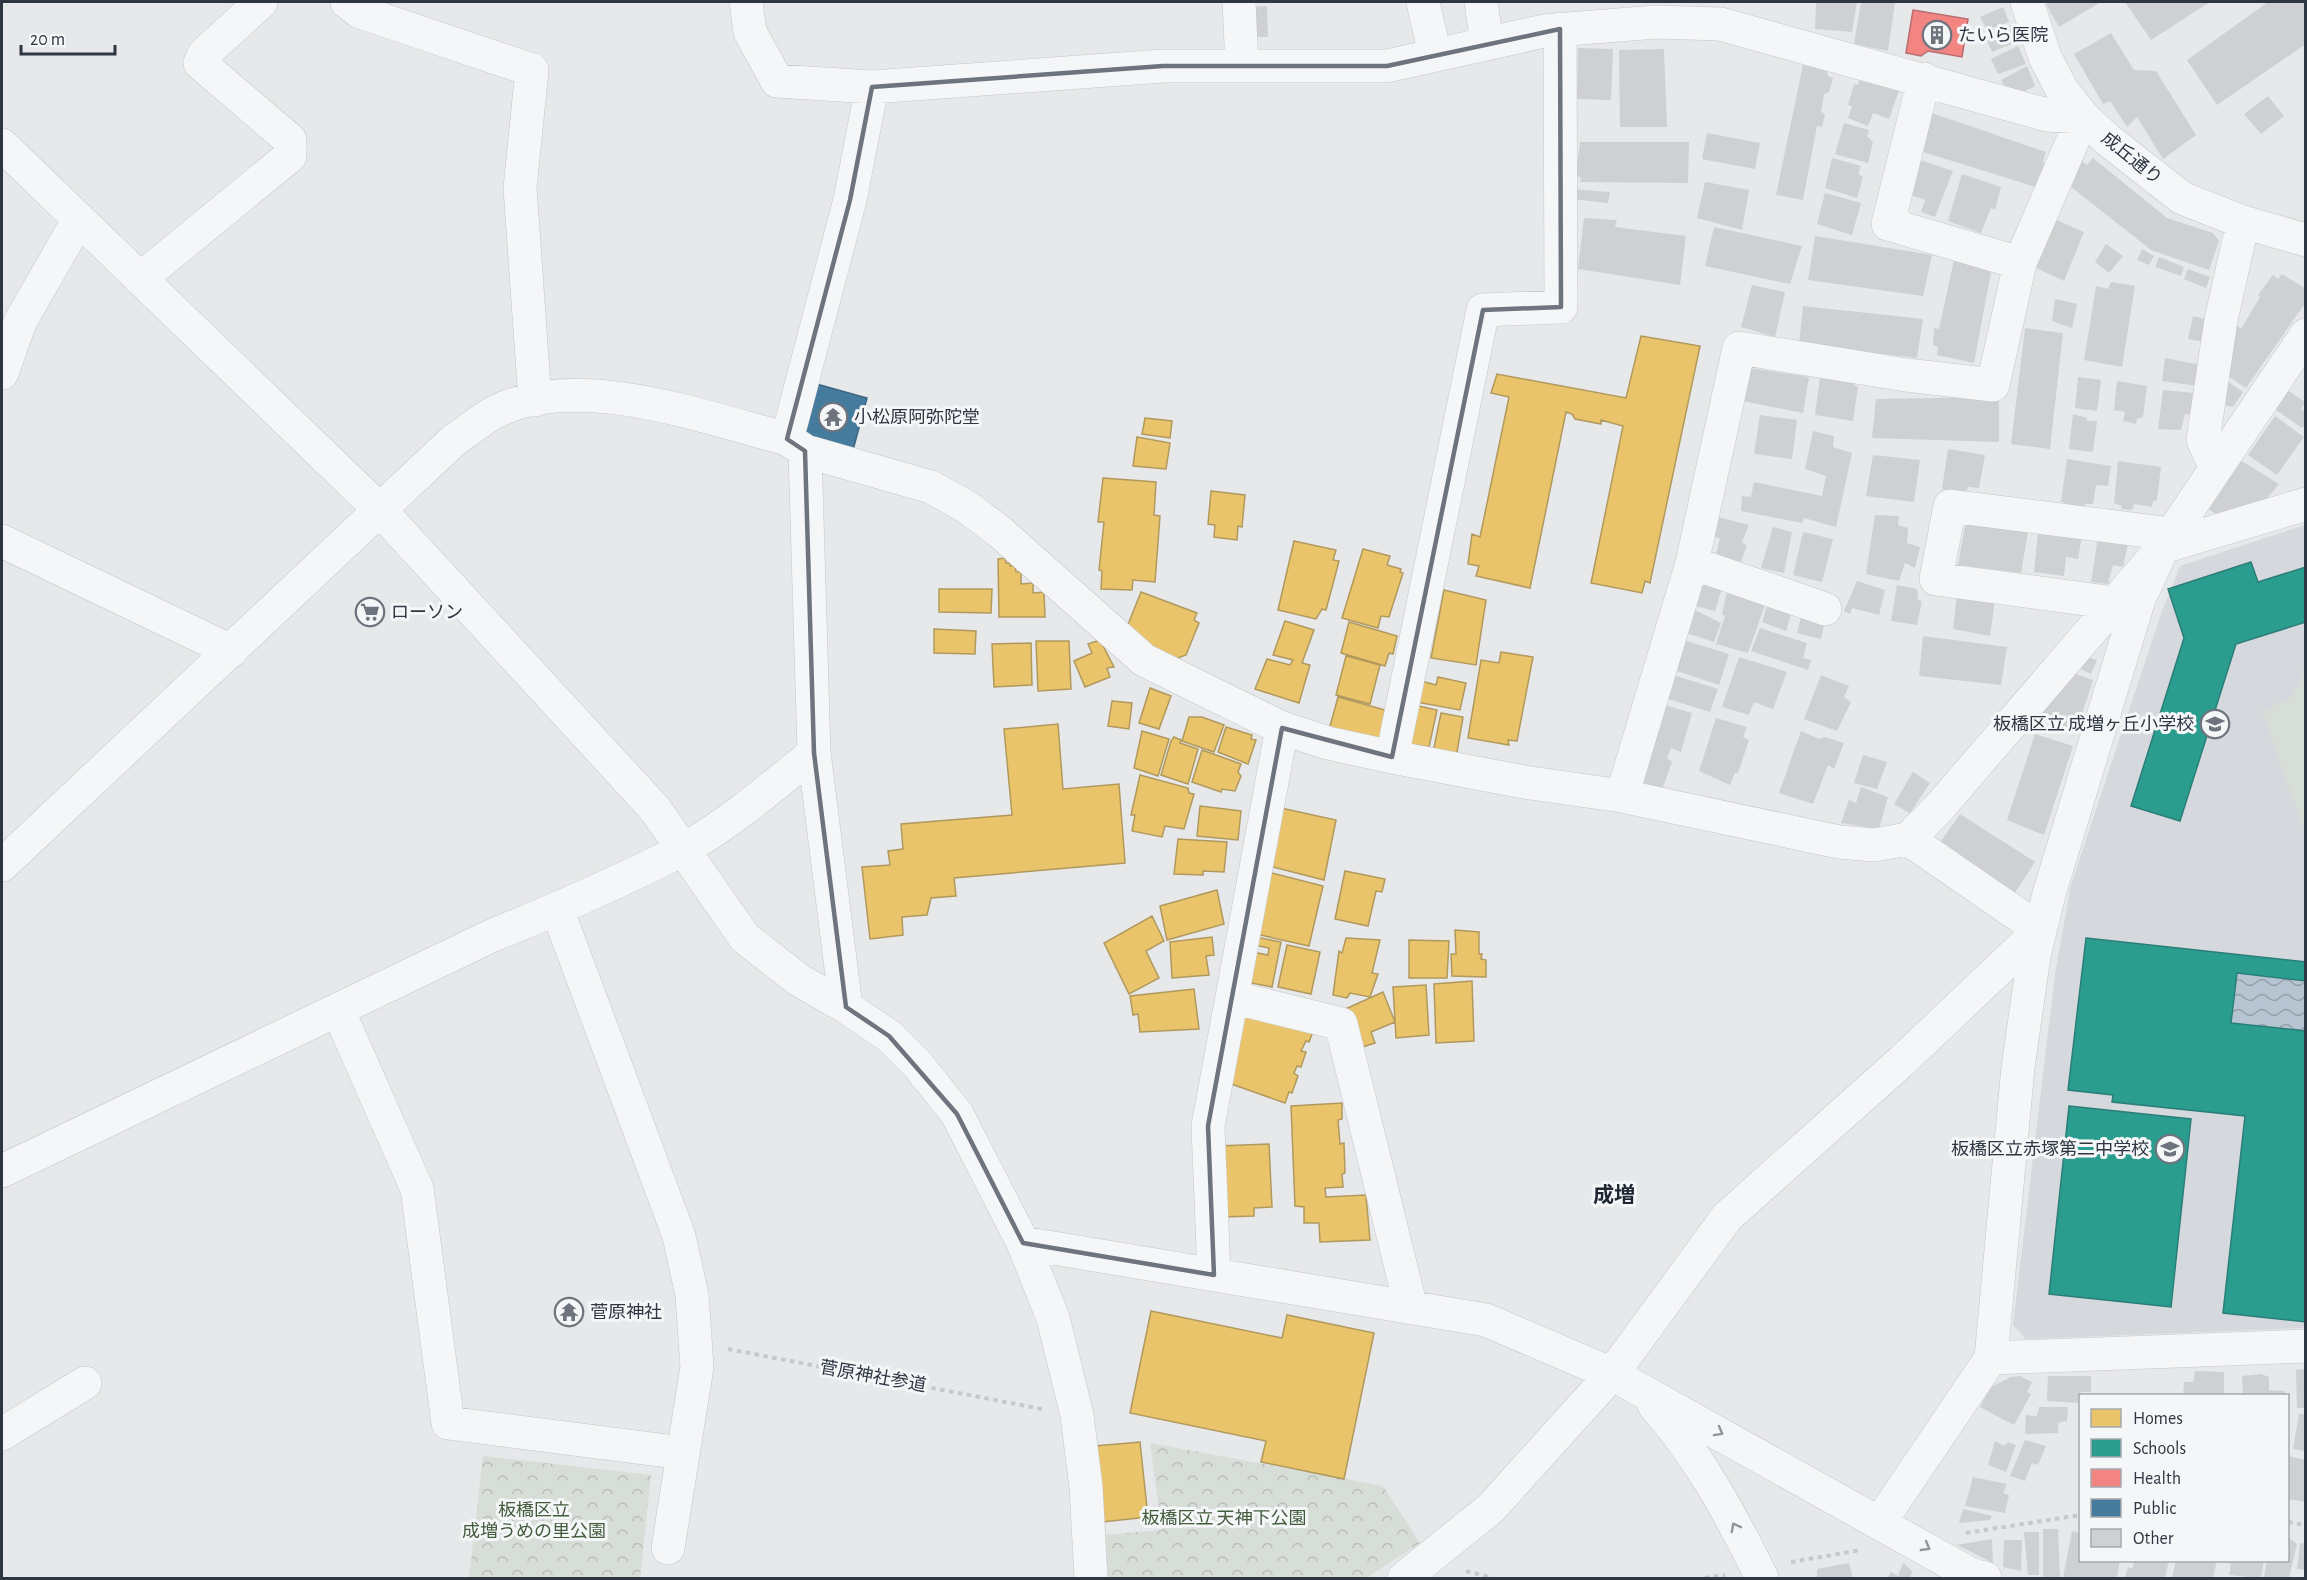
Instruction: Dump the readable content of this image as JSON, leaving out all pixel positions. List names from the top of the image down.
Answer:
{
  "streets": {
    "street": ["成丘通り"],
    "path": ["菅原神社参道"]
  },
  "districts": ["成増"],
  "parks": ["板橋区立 成増うめの里公園", "板橋区立 天神下公園"],
  "places": {
    "building": ["たいら医院"],
    "temple": ["小松原阿弥陀堂", "菅原神社"],
    "supermarket": ["ローソン"],
    "school or university": ["板橋区立 成増ヶ丘小学校", "板橋区立赤塚第二中学校"]
  },
  "legend": [
    "Homes",
    "Schools",
    "Health",
    "Public",
    "Other"
  ],
  "scale_bar": "20 m"
}
